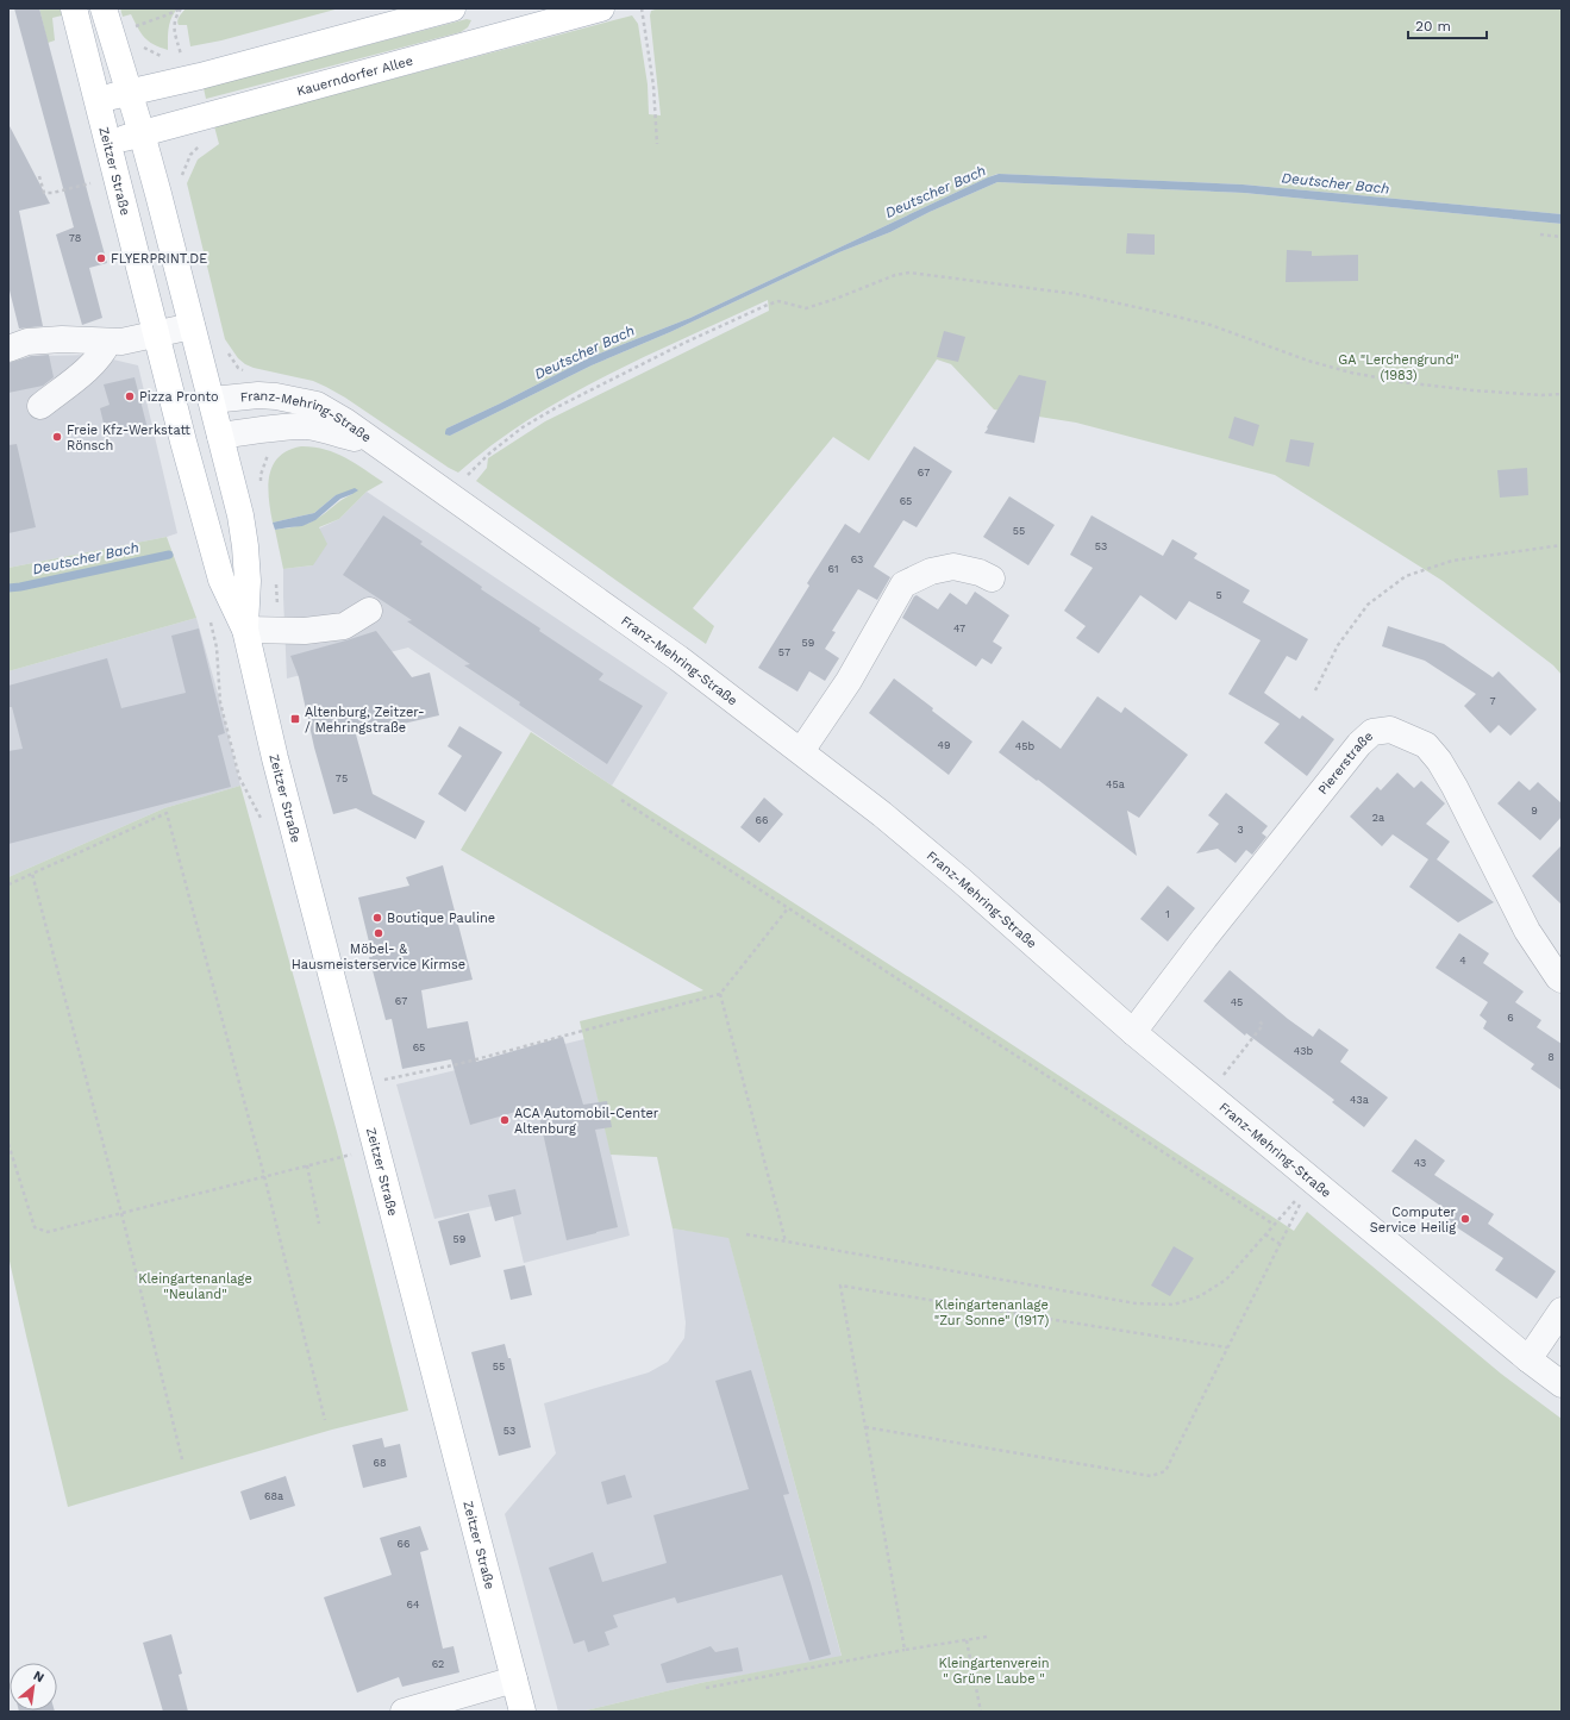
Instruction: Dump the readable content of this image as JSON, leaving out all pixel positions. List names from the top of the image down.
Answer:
{
  "streets": {
    "main road": ["Kauerndorfer Allee", "Zeitzer Straße", "Franz-Mehring-Straße"],
    "street": ["Piererstraße"]
  },
  "crossings": [
    ["Kauerndorfer Allee", "Zeitzer Straße"],
    ["Zeitzer Straße", "Franz-Mehring-Straße"],
    ["Franz-Mehring-Straße", "Piererstraße"]
  ],
  "water": ["Deutscher Bach"],
  "parks": [
    "GA \"Lerchengrund\" (1983)",
    "Kleingartenanlage \"Neuland\"",
    "Kleingartenanlage \"Zur Sonne\" (1917)",
    "Kleingartenverein \" Grüne Laube \""
  ],
  "places": {
    "other": [
      "FLYERPRINT.DE",
      "Pizza Pronto",
      "Freie Kfz-Werkstatt Rönsch",
      "Boutique Pauline",
      "Möbel- & Hausmeisterservice Kirmse",
      "ACA Automobil-Center Altenburg",
      "Computer Service Heilig"
    ],
    "transit": ["Altenburg, Zeitzer- / Mehringstraße"]
  },
  "house_numbers": [
    "78",
    "67",
    "65",
    "55",
    "53",
    "63",
    "61",
    "5",
    "47",
    "59",
    "57",
    "7",
    "49",
    "45b",
    "75",
    "45a",
    "9",
    "2a",
    "66",
    "3",
    "1",
    "4",
    "67",
    "45",
    "6",
    "65",
    "43b",
    "8",
    "43a",
    "43",
    "59",
    "55",
    "53",
    "68",
    "68a",
    "66",
    "64",
    "62"
  ],
  "scale_bar": "20 m",
  "north": "top right"
}
